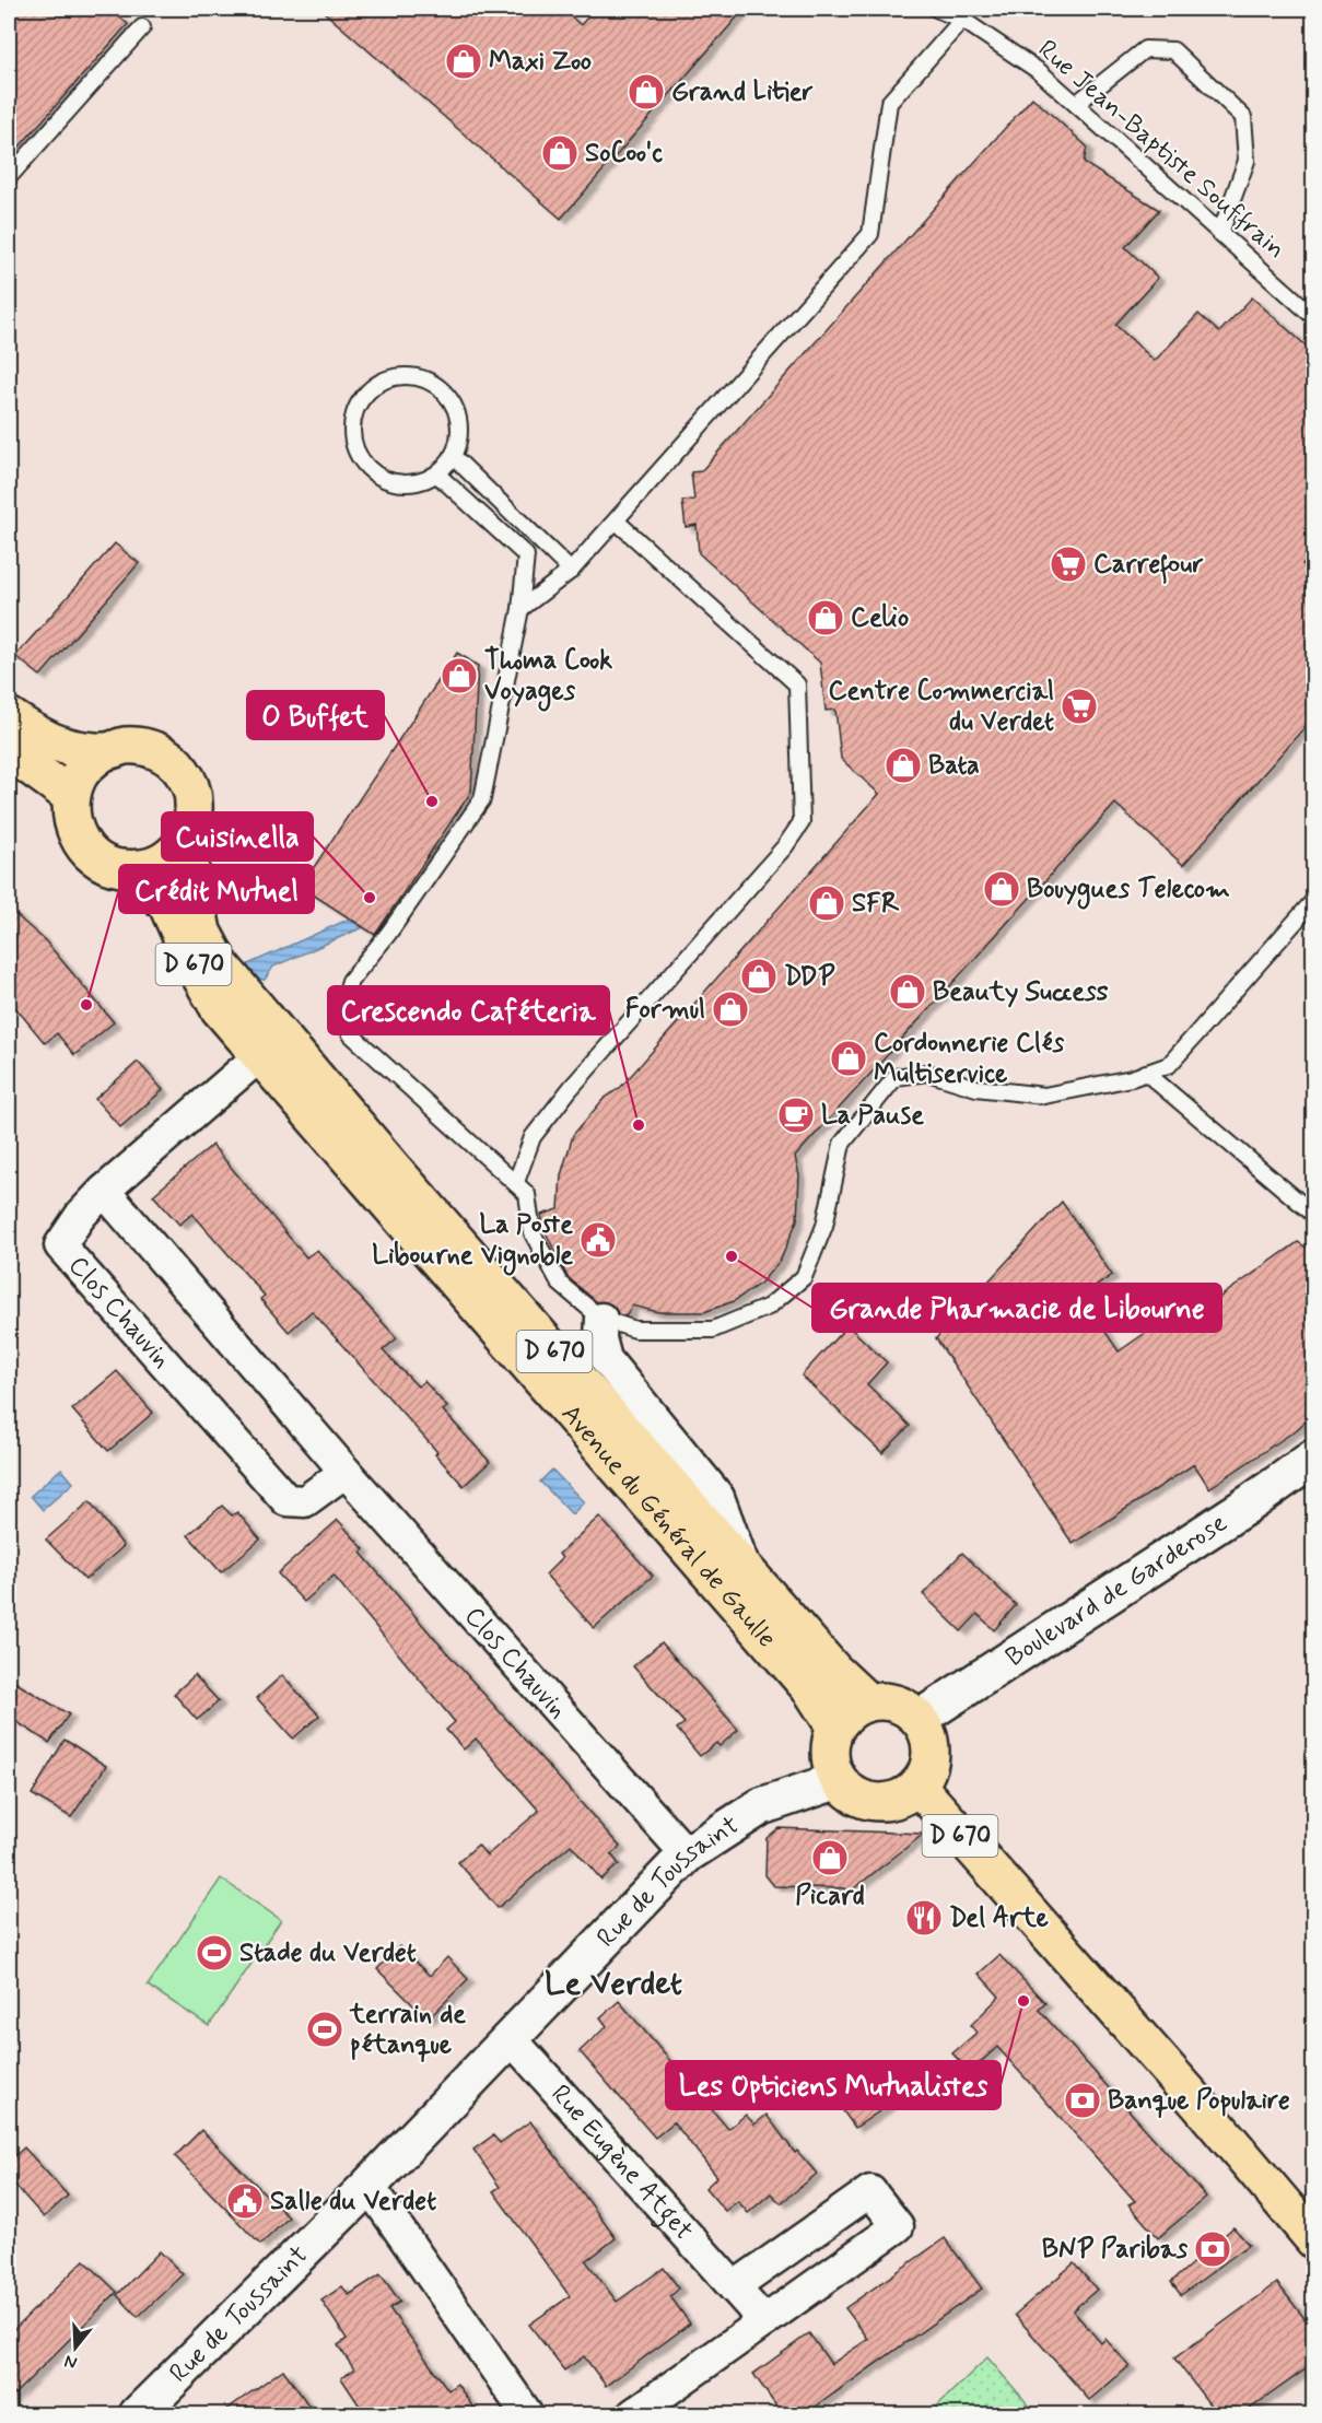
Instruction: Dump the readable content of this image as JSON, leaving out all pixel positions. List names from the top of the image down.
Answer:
{
  "streets": {
    "main road": ["D 670", "Avenue du Général de Gaulle"],
    "street": [
      "Clos Chauvin",
      "Boulevard de Garderose",
      "Rue de Toussaint",
      "Rue Eugène Atget"
    ],
    "lane": ["Rue Jean-Baptiste Souffrain"]
  },
  "crossings": [
    ["D 670", "Avenue du Général de Gaulle"],
    ["D 670", "Boulevard de Garderose"],
    ["D 670", "Rue de Toussaint"],
    ["Clos Chauvin", "Avenue du Général de Gaulle"],
    ["Clos Chauvin", "Rue de Toussaint"],
    ["Avenue du Général de Gaulle", "Boulevard de Garderose"],
    ["Avenue du Général de Gaulle", "Rue de Toussaint"],
    ["Boulevard de Garderose", "Rue de Toussaint"],
    ["Rue de Toussaint", "Rue Eugène Atget"]
  ],
  "districts": ["Le Verdet"],
  "places": {
    "shop": [
      "Maxi Zoo",
      "Grand Litier",
      "SoCoo'c",
      "Celio",
      "Thoma Cook Voyages",
      "Bata",
      "Bouygues Telecom",
      "SFR",
      "DDP",
      "Beauty Success",
      "Formul",
      "Cordonnerie Clés Multiservice",
      "Picard"
    ],
    "supermarket": ["Carrefour", "Centre Commercial du Verdet"],
    "other": [
      "O Buffet",
      "Cuisinella",
      "Crédit Mutuel",
      "Crescendo Caféteria",
      "Grande Pharmacie de Libourne",
      "Les Opticiens Mutualistes"
    ],
    "cafe": ["La Pause"],
    "public building": ["La Poste Libourne Vignoble", "Salle du Verdet"],
    "restaurant": ["Del Arte"],
    "sports": ["Stade du Verdet", "terrain de pétanque"],
    "bank": ["Banque Populaire", "BNP Paribas"]
  },
  "north": "bottom"
}
